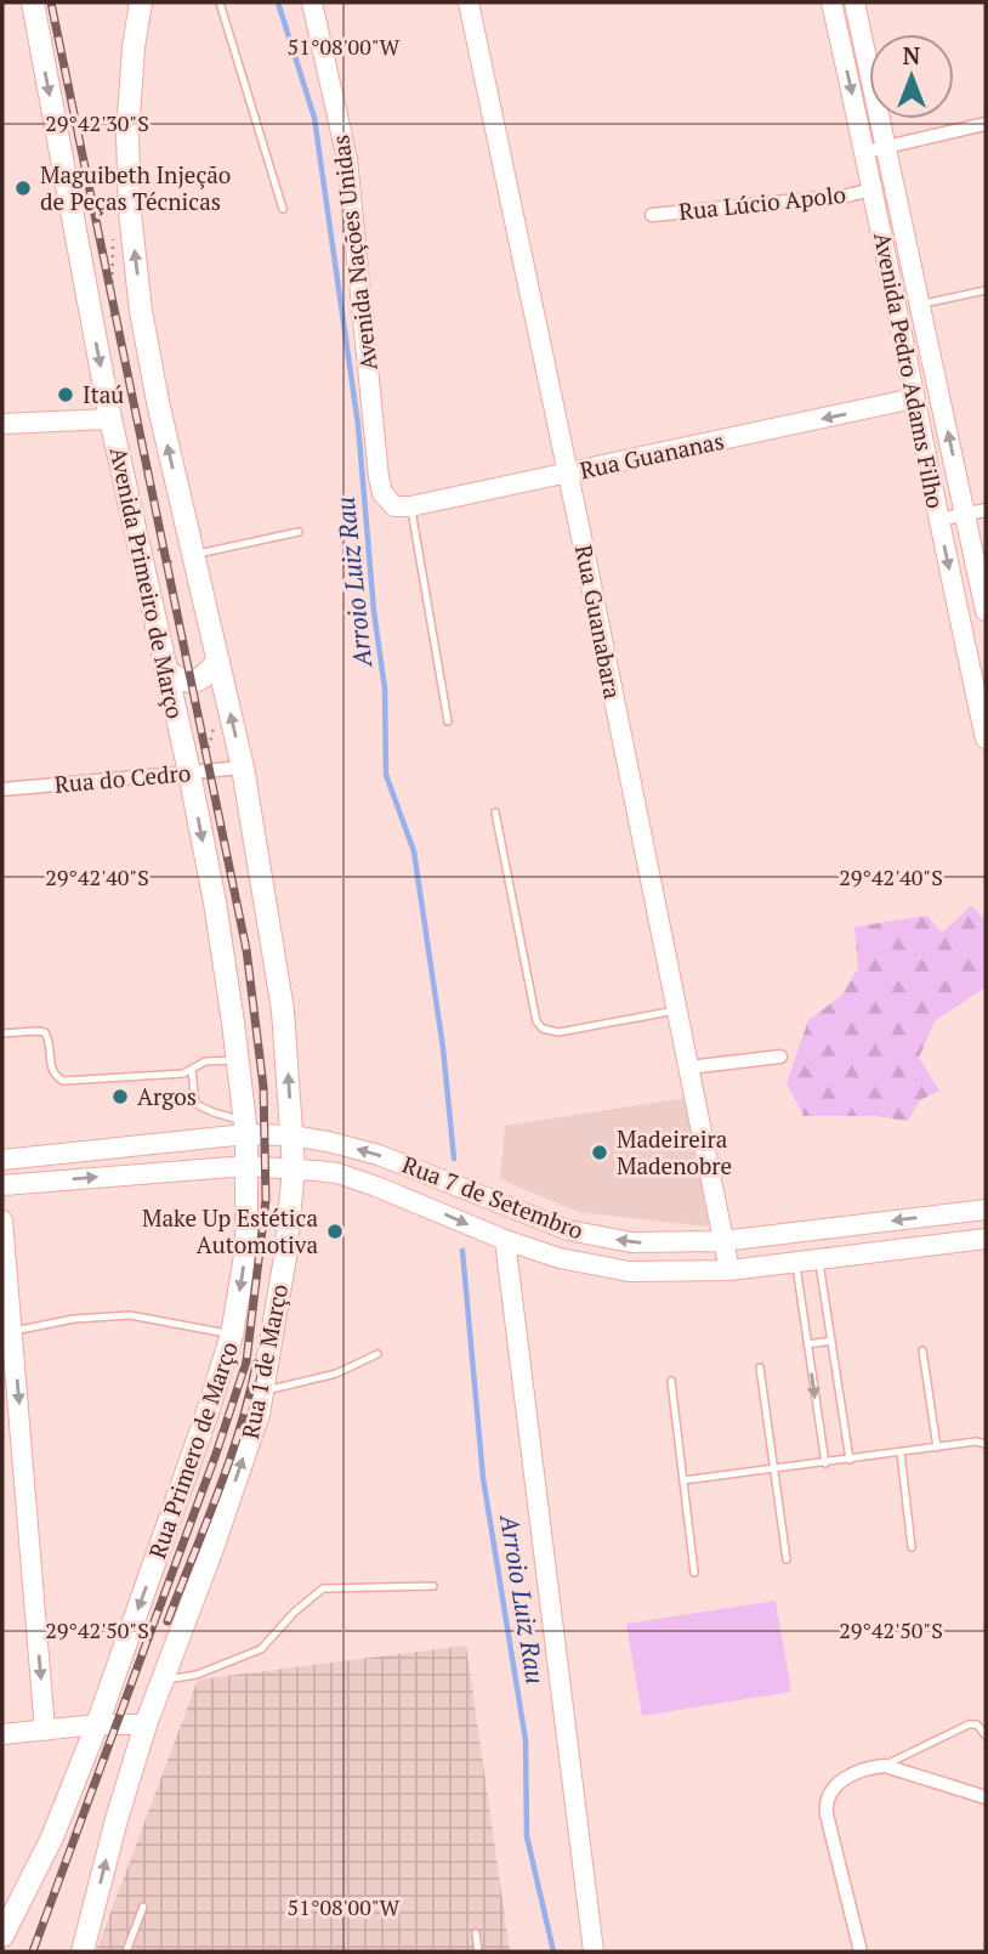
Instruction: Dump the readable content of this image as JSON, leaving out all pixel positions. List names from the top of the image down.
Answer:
{
  "streets": {
    "main road": ["Avenida Primeiro de Março", "Rua 1 de Março", "Rua Primero de Março"],
    "street": [
      "Rua Lúcio Apolo",
      "Avenida Nações Unidas",
      "Avenida Pedro Adams Filho",
      "Rua Guananas",
      "Rua Guanabara",
      "Rua do Cedro",
      "Rua 7 de Setembro"
    ]
  },
  "crossings": [
    ["Rua Lúcio Apolo", "Avenida Pedro Adams Filho"],
    ["Avenida Nações Unidas", "Rua Guananas"],
    ["Avenida Pedro Adams Filho", "Rua Guananas"],
    ["Rua Guananas", "Rua Guanabara"],
    ["Avenida Primeiro de Março", "Rua do Cedro"],
    ["Avenida Primeiro de Março", "Rua 7 de Setembro"],
    ["Avenida Primeiro de Março", "Rua 1 de Março"],
    ["Avenida Primeiro de Março", "Rua Primero de Março"],
    ["Rua Guanabara", "Rua 7 de Setembro"],
    ["Rua 7 de Setembro", "Rua 1 de Março"],
    ["Rua 7 de Setembro", "Rua Primero de Março"]
  ],
  "one_way": ["Rua Guananas", "Rua 1 de Março", "Rua Primero de Março"],
  "water": ["Arroio Luiz Rau"],
  "places": [
    "Maguibeth Injeção de Peças Técnicas",
    "Itaú",
    "Argos",
    "Madeireira Madenobre",
    "Make Up Estética Automotiva"
  ],
  "north": "top",
  "coordinates": [
    "51°08'00\"W",
    "29°42'30\"S",
    "29°42'40\"S",
    "29°42'50\"S"
  ]
}
